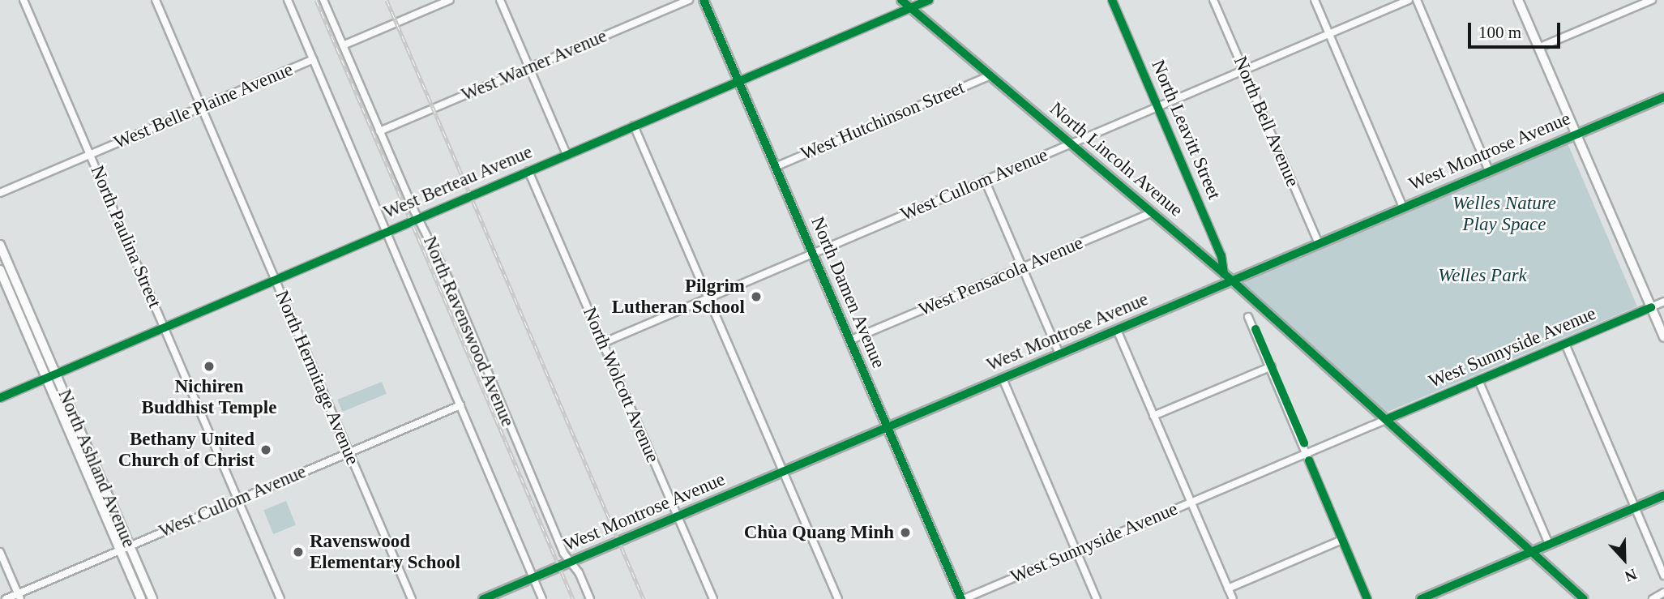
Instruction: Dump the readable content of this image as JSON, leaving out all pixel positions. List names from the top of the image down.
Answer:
{
  "streets": {
    "main road": [
      "West Montrose Avenue",
      "North Lincoln Avenue",
      "North Damen Avenue",
      "North Ashland Avenue"
    ],
    "street": [
      "West Warner Avenue",
      "West Belle Plaine Avenue",
      "West Hutchinson Street",
      "North Bell Avenue",
      "North Leavitt Street",
      "West Berteau Avenue",
      "West Cullom Avenue",
      "North Paulina Street",
      "West Pensacola Avenue",
      "North Ravenswood Avenue",
      "West Sunnyside Avenue",
      "North Hermitage Avenue",
      "North Wolcott Avenue"
    ]
  },
  "crossings": [
    ["West Warner Avenue", "North Ravenswood Avenue"],
    ["West Belle Plaine Avenue", "North Paulina Street"],
    ["West Belle Plaine Avenue", "North Ravenswood Avenue"],
    ["West Belle Plaine Avenue", "North Hermitage Avenue"],
    ["West Hutchinson Street", "North Lincoln Avenue"],
    ["West Hutchinson Street", "North Damen Avenue"],
    ["North Bell Avenue", "West Montrose Avenue"],
    ["North Bell Avenue", "West Cullom Avenue"],
    ["North Leavitt Street", "North Lincoln Avenue"],
    ["North Leavitt Street", "West Cullom Avenue"],
    ["West Montrose Avenue", "North Lincoln Avenue"],
    ["West Montrose Avenue", "North Damen Avenue"],
    ["West Montrose Avenue", "North Ravenswood Avenue"],
    ["West Montrose Avenue", "North Wolcott Avenue"],
    ["North Lincoln Avenue", "West Berteau Avenue"],
    ["North Lincoln Avenue", "West Cullom Avenue"],
    ["North Lincoln Avenue", "West Pensacola Avenue"],
    ["North Lincoln Avenue", "West Sunnyside Avenue"],
    ["West Berteau Avenue", "North Paulina Street"],
    ["West Berteau Avenue", "North Damen Avenue"],
    ["West Berteau Avenue", "North Ravenswood Avenue"],
    ["West Berteau Avenue", "North Hermitage Avenue"],
    ["West Berteau Avenue", "North Wolcott Avenue"],
    ["West Berteau Avenue", "North Ashland Avenue"],
    ["West Cullom Avenue", "North Paulina Street"],
    ["West Cullom Avenue", "North Damen Avenue"],
    ["West Cullom Avenue", "North Ravenswood Avenue"],
    ["West Cullom Avenue", "North Hermitage Avenue"],
    ["West Cullom Avenue", "North Wolcott Avenue"],
    ["West Cullom Avenue", "North Ashland Avenue"],
    ["West Pensacola Avenue", "North Damen Avenue"],
    ["North Damen Avenue", "West Sunnyside Avenue"]
  ],
  "parks": ["Welles Nature Play Space", "Welles Park"],
  "places": [
    "Pilgrim Lutheran School",
    "Nichiren Buddhist Temple",
    "Bethany United Church of Christ",
    "Chùa Quang Minh",
    "Ravenswood Elementary School"
  ],
  "scale_bar": "100 m",
  "north": "bottom"
}
